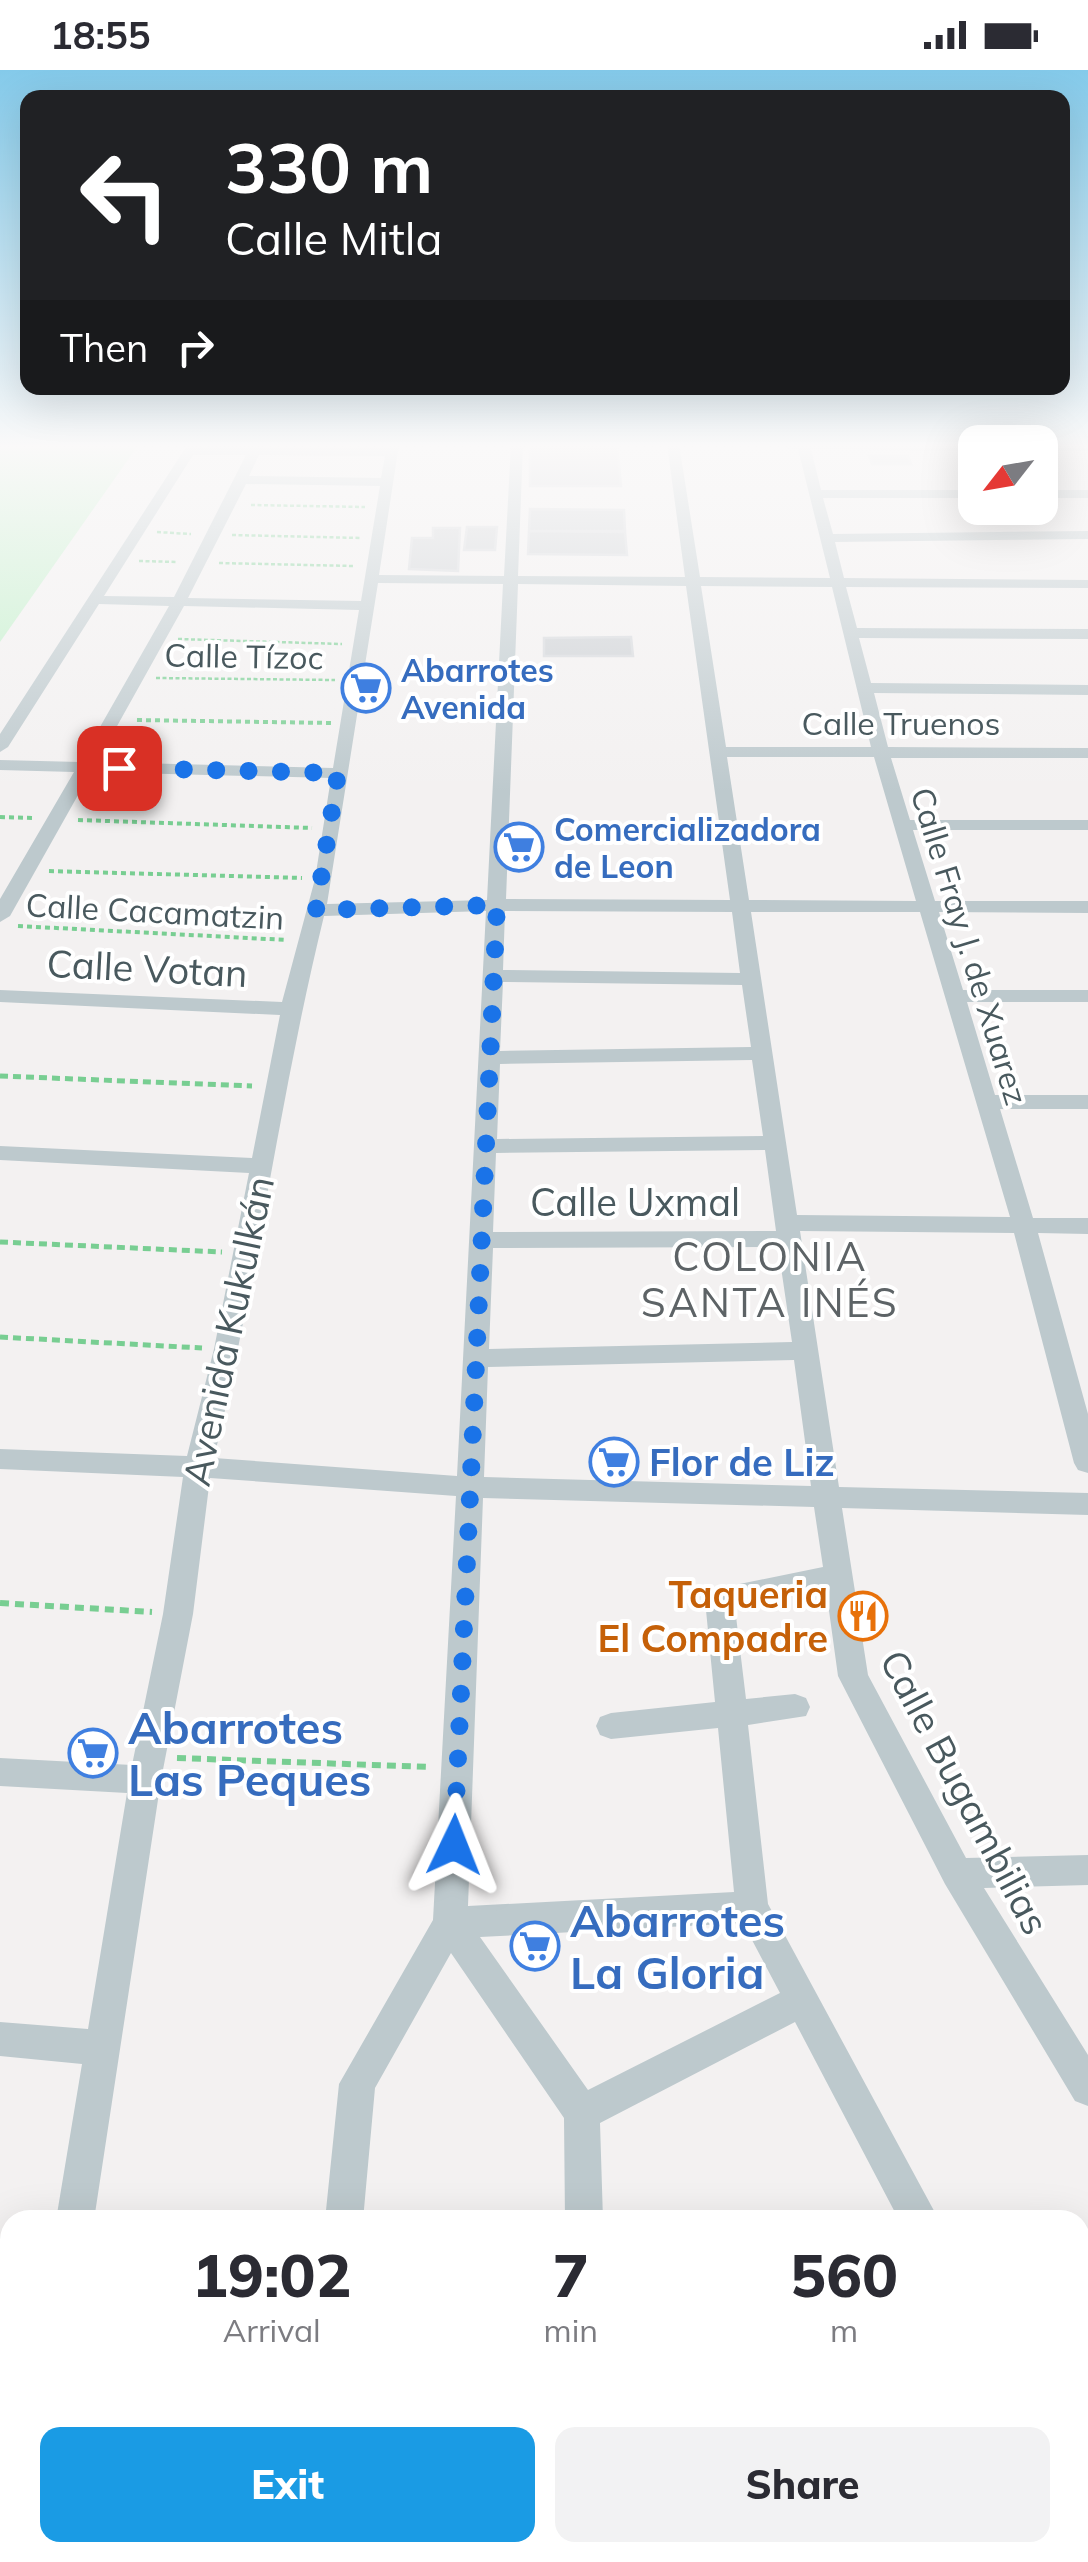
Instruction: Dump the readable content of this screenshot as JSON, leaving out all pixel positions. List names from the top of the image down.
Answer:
{
  "streets": {
    "street": [
      "Calle Truenos",
      "Calle Fray J. de Xuarez",
      "Calle Votan",
      "Calle Uxmal",
      "Avenida Kukulkán",
      "Calle Bugambilias"
    ],
    "path": ["Calle Tízoc", "Calle Cacamatzin"]
  },
  "crossings": [
    ["Calle Tízoc", "Avenida Kukulkán"],
    ["Calle Truenos", "Calle Fray J. de Xuarez"],
    ["Calle Truenos", "Calle Bugambilias"],
    ["Calle Cacamatzin", "Avenida Kukulkán"],
    ["Calle Fray J. de Xuarez", "Calle Uxmal"],
    ["Calle Votan", "Avenida Kukulkán"],
    ["Calle Uxmal", "Calle Bugambilias"]
  ],
  "districts": ["COLONIA SANTA INÉS"],
  "places": {
    "supermarket": [
      "Abarrotes Avenida",
      "Comercializadora de Leon",
      "Flor de Liz",
      "Abarrotes Las Peques",
      "Abarrotes La Gloria"
    ],
    "restaurant": ["Taqueria El Compadre"]
  },
  "north": "bottom left",
  "page": {
    "status": "18:55",
    "turn": ["330 m", "Calle Mitla"],
    "then": "Then",
    "eta": [
      "19:02",
      "Arrival",
      "7",
      "min",
      "560",
      "m"
    ],
    "buttons": ["Exit", "Share"]
  }
}
